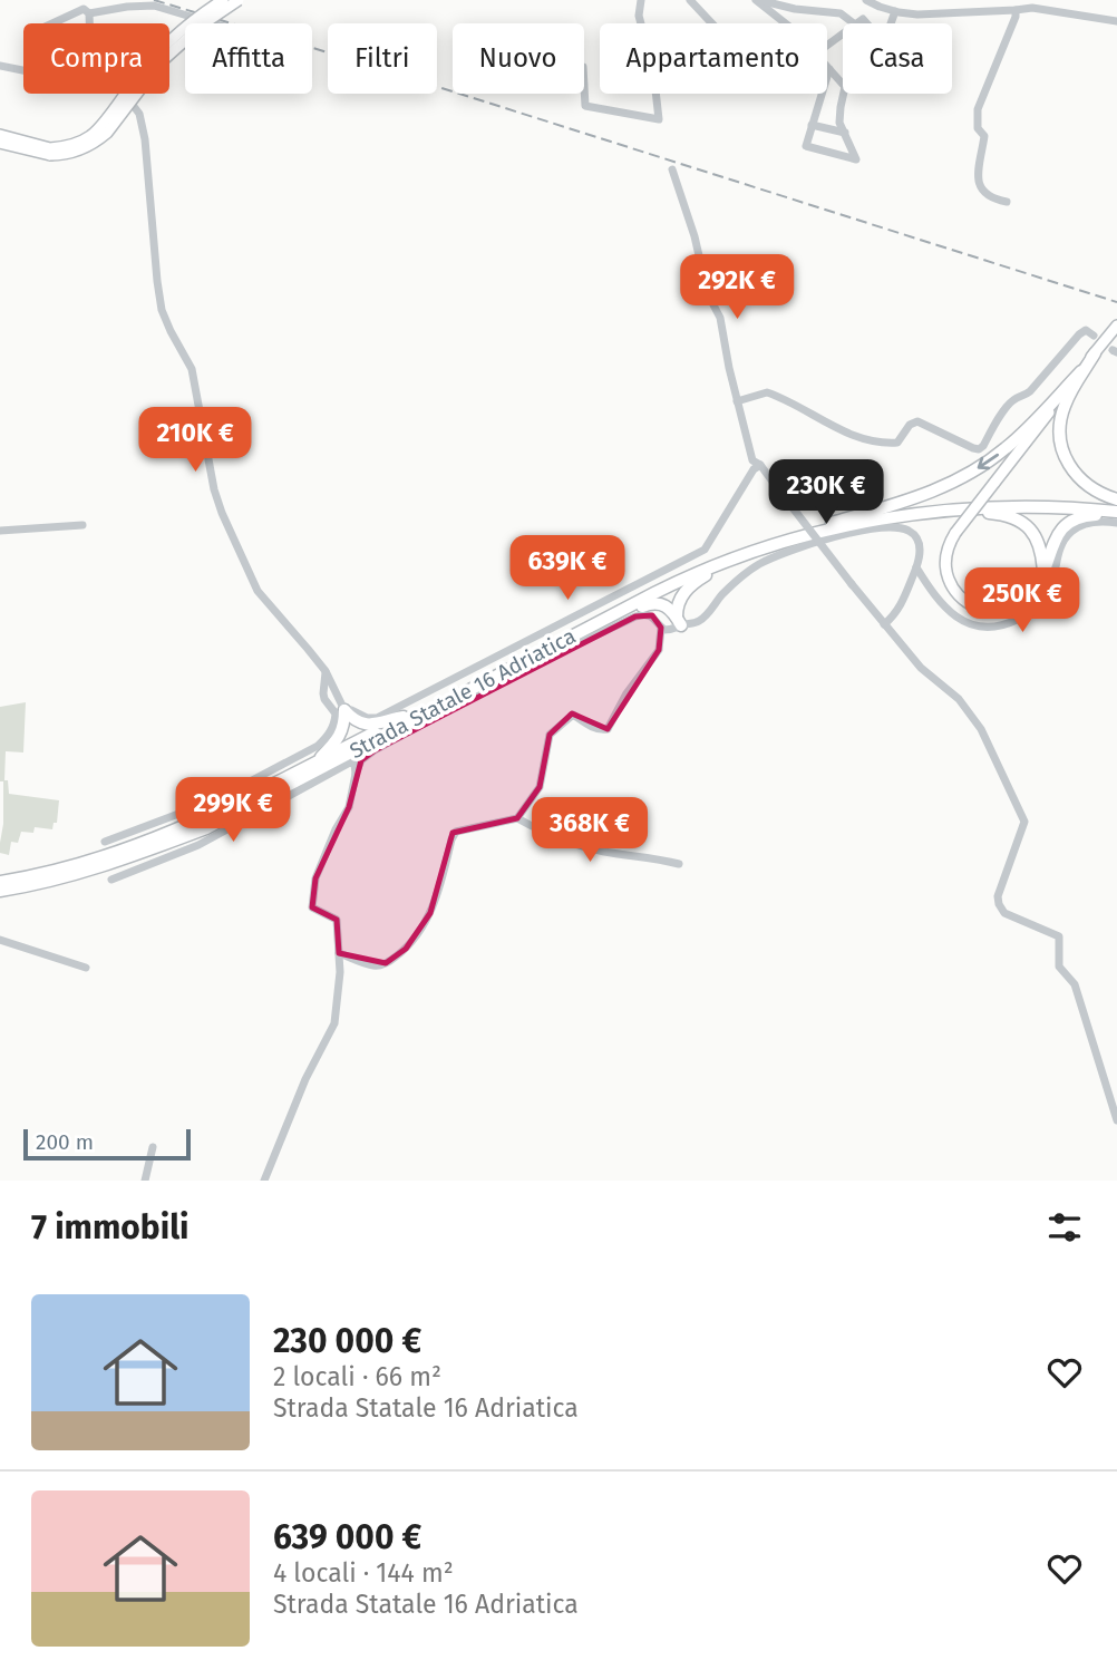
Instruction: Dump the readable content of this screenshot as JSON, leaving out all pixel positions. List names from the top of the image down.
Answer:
{
  "streets": {
    "highway": ["Strada Statale 16 Adriatica"]
  },
  "scale_bar": "200 m",
  "page": {
    "chip": [
      "Compra",
      "Affitta",
      "Filtri",
      "Nuovo",
      "Appartamento",
      "Casa"
    ],
    "price": [
      "292K €",
      "210K €",
      "230K €",
      "639K €",
      "250K €",
      "299K €",
      "368K €"
    ],
    "scale": "200 m",
    "heading": "7 immobili",
    "list": [
      {
        "name": "230 000 €",
        "note": "2 locali · 66 m² · Strada Statale 16 Adriatica"
      },
      {
        "name": "639 000 €",
        "note": "4 locali · 144 m² · Strada Statale 16 Adriatica"
      }
    ]
  }
}
